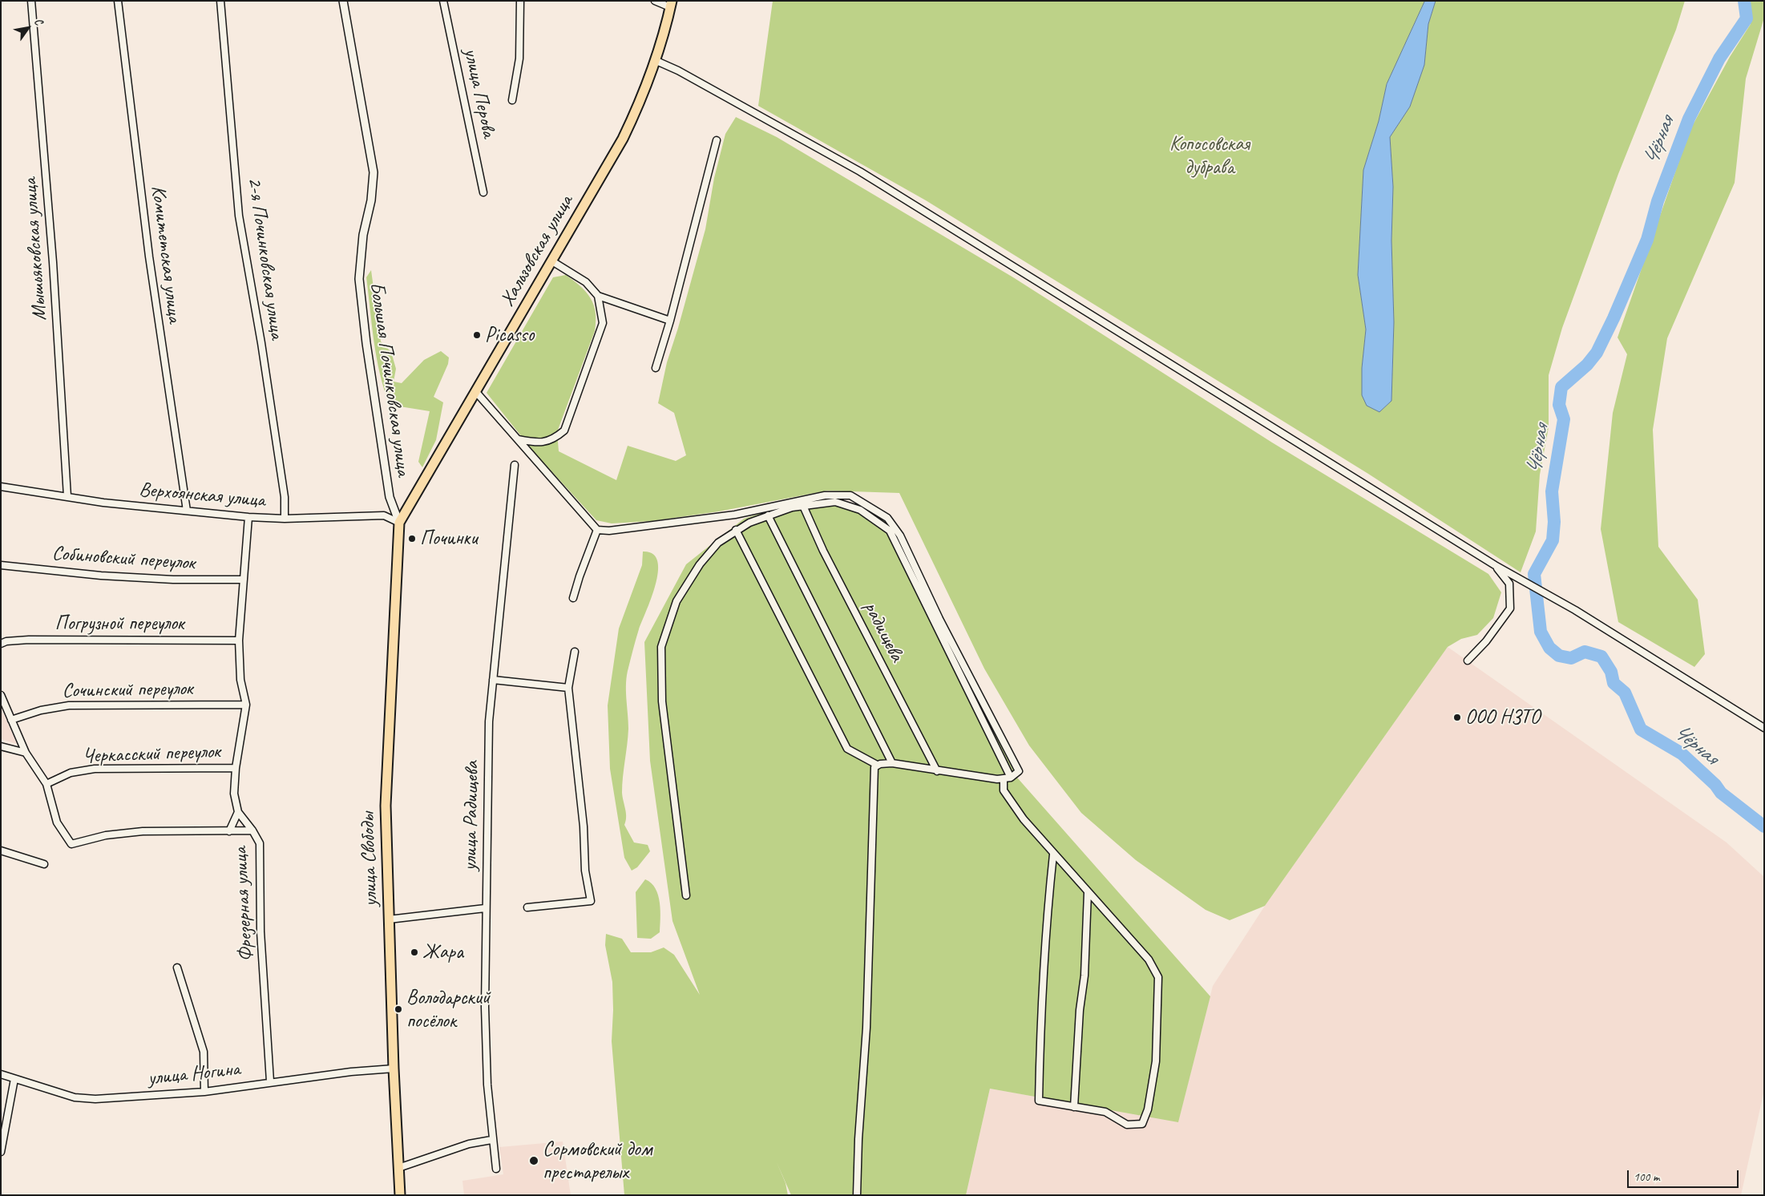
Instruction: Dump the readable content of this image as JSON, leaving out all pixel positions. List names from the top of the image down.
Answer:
{
  "streets": {
    "main road": ["Хальзовская улица", "улица Свободы"],
    "street": [
      "улица Перова",
      "Мышьяковская улица",
      "Комитетская улица",
      "2-я Починковская улица",
      "Большая Починковская улица",
      "Верхоянская улица",
      "Собиновский переулок",
      "Погрузной переулок",
      "радищева",
      "Сочинский переулок",
      "Черкасский переулок",
      "улица Радищева",
      "Фрезерная улица",
      "улица Ногина"
    ]
  },
  "crossings": [
    ["Мышьяковская улица", "Верхоянская улица"],
    ["Хальзовская улица", "Большая Починковская улица"],
    ["Хальзовская улица", "Верхоянская улица"],
    ["Хальзовская улица", "улица Свободы"],
    ["Комитетская улица", "Верхоянская улица"],
    ["2-я Починковская улица", "Верхоянская улица"],
    ["Большая Починковская улица", "Верхоянская улица"],
    ["Большая Починковская улица", "улица Свободы"],
    ["Верхоянская улица", "улица Свободы"],
    ["Верхоянская улица", "Фрезерная улица"],
    ["Собиновский переулок", "Фрезерная улица"],
    ["Погрузной переулок", "Фрезерная улица"],
    ["Сочинский переулок", "Фрезерная улица"],
    ["Черкасский переулок", "Фрезерная улица"],
    ["улица Свободы", "улица Ногина"],
    ["Фрезерная улица", "улица Ногина"]
  ],
  "water": ["Чёрная"],
  "parks": ["Копосовская дубрава"],
  "places": [
    "Picasso",
    "Починки",
    "ООО НЗТО",
    "Жара",
    "Володарский посёлок",
    "Сормовский дом престарелых"
  ],
  "scale_bar": "100 m",
  "north": "top right"
}
